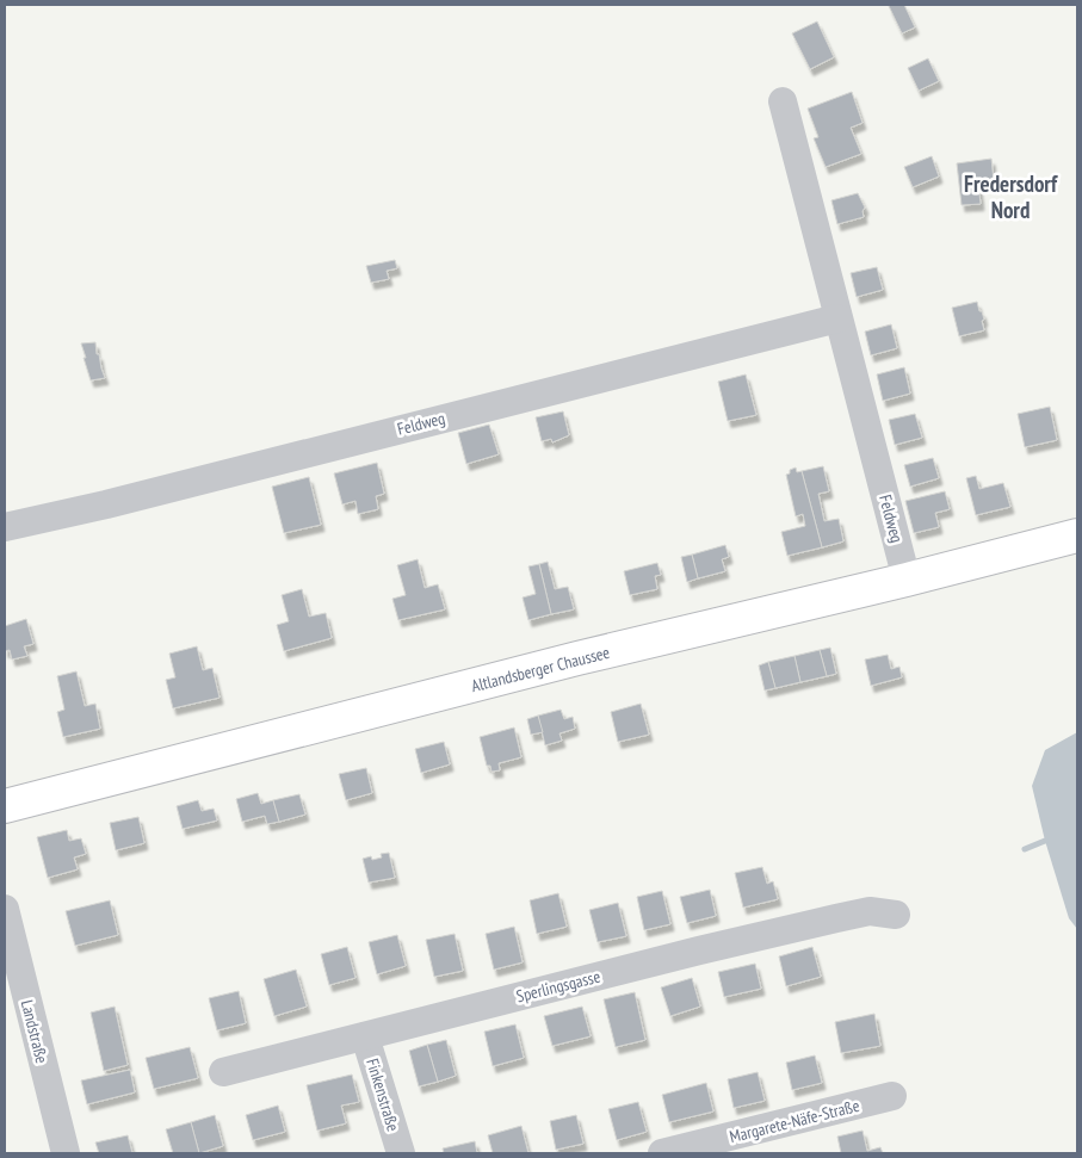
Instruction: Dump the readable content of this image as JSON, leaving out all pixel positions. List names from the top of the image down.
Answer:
{
  "streets": {
    "main road": ["Altlandsberger Chaussee"],
    "street": [
      "Feldweg",
      "Sperlingsgasse",
      "Landstraße",
      "Finkenstraße",
      "Margarete-Näfe-Straße"
    ]
  },
  "crossings": [
    ["Feldweg", "Altlandsberger Chaussee"],
    ["Sperlingsgasse", "Finkenstraße"]
  ],
  "districts": ["Fredersdorf Nord"]
}
